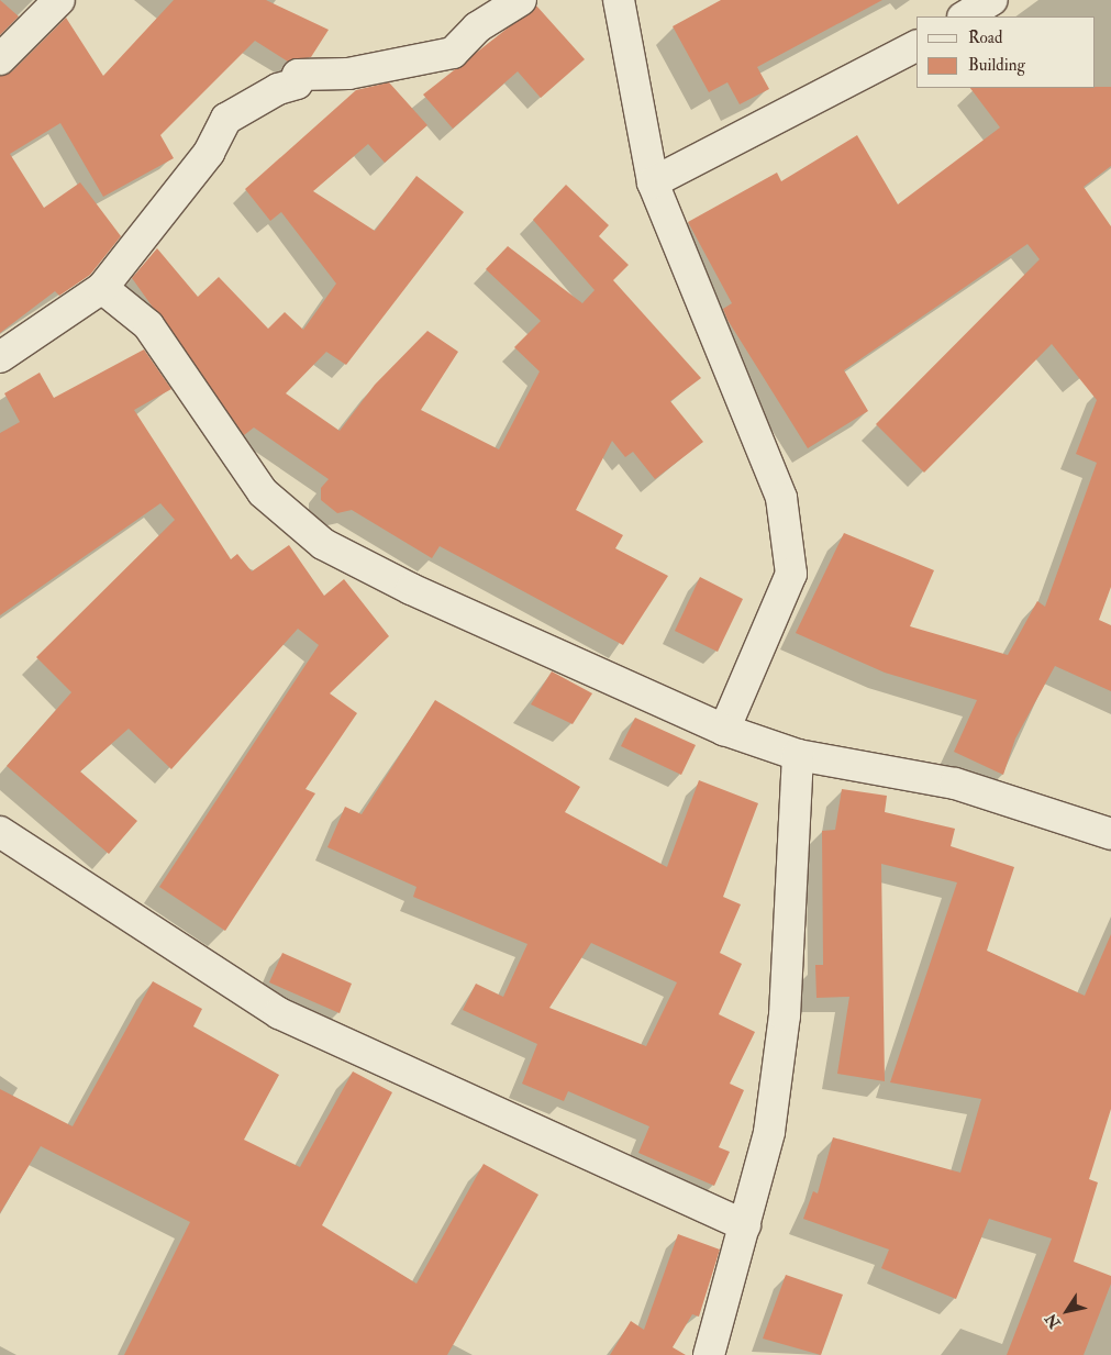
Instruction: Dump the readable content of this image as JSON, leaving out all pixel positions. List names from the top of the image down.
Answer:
{
  "legend": ["Road", "Building"],
  "north": "bottom left"
}
